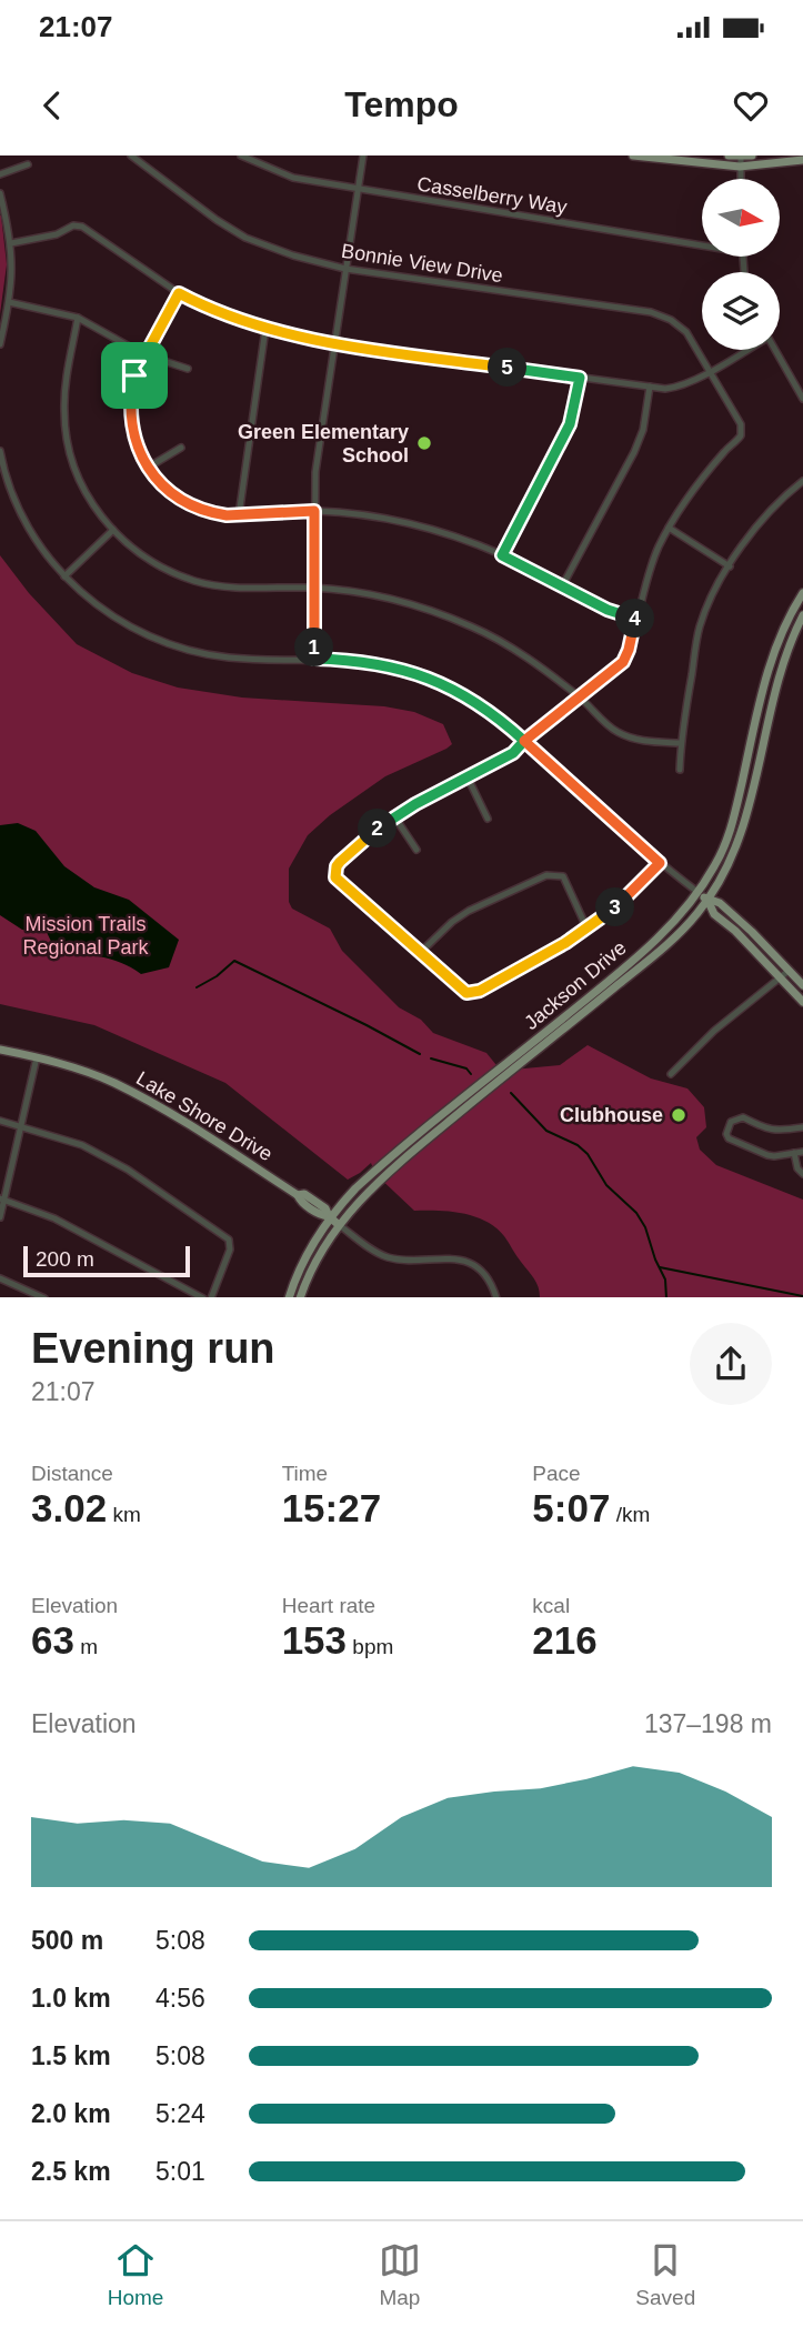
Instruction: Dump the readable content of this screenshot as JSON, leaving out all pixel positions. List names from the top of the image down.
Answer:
{
  "streets": {
    "main road": ["Jackson Drive", "Lake Shore Drive"],
    "street": ["Casselberry Way", "Bonnie View Drive"]
  },
  "crossings": [
    ["Jackson Drive", "Lake Shore Drive"]
  ],
  "parks": ["Mission Trails Regional Park"],
  "places": ["Green Elementary School", "Clubhouse"],
  "scale_bar": "200 m",
  "north": "right",
  "page": {
    "status": "21:07",
    "header": "Tempo",
    "pins": [
      "5",
      "4",
      "1",
      "2",
      "3"
    ],
    "scale": "200 m",
    "heading": ["Evening run", "21:07"],
    "stats": [
      ["Distance", "3.02 km"],
      ["Time", "15:27"],
      ["Pace", "5:07 /km"],
      ["Elevation", "63 m"],
      ["Heart rate", "153 bpm"],
      ["kcal", "216"]
    ],
    "chart": ["Elevation", "137–198 m"],
    "list": [
      {
        "name": "500 m",
        "note": "5:08"
      },
      {
        "name": "1.0 km",
        "note": "4:56"
      },
      {
        "name": "1.5 km",
        "note": "5:08"
      },
      {
        "name": "2.0 km",
        "note": "5:24"
      },
      {
        "name": "2.5 km",
        "note": "5:01"
      }
    ],
    "tabs": ["Home", "Map", "Saved"]
  }
}
